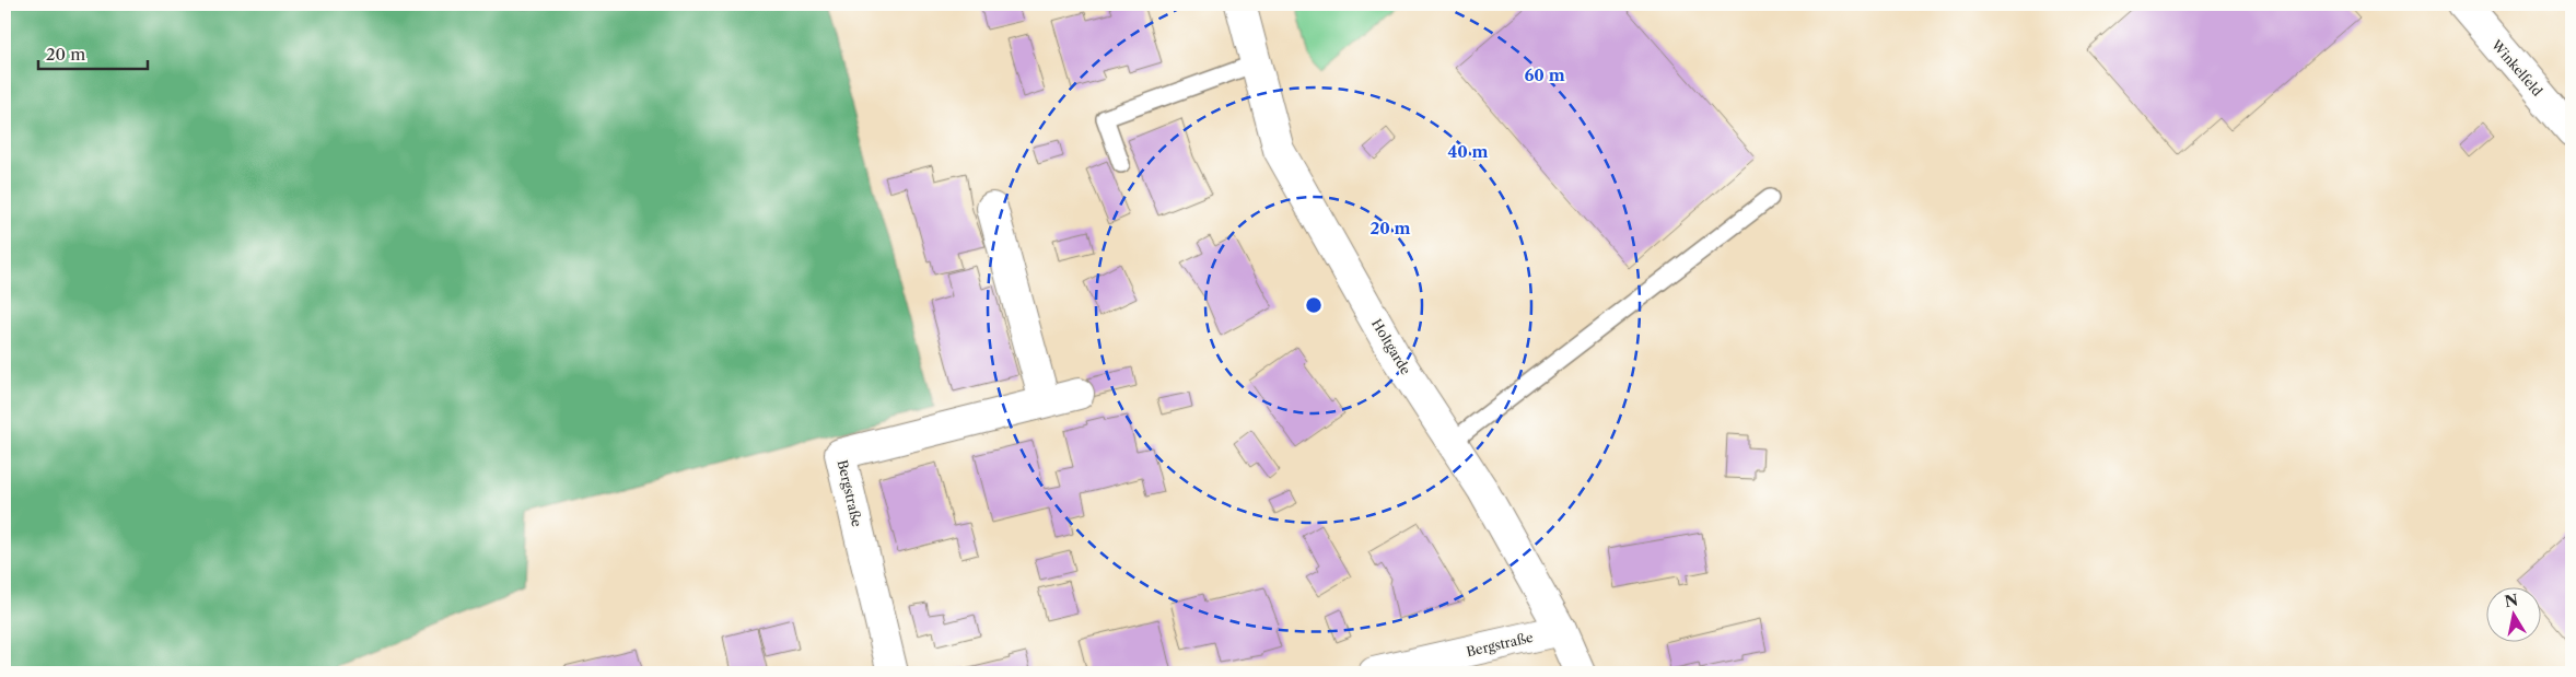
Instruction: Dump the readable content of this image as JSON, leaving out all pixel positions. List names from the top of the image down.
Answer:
{
  "streets": {
    "street": ["Winkelfeld", "Holtgarde", "Bergstraße"]
  },
  "crossings": [
    ["Holtgarde", "Bergstraße"]
  ],
  "scale_bar": "20 m",
  "north": "top",
  "rings": ["60 m", "40 m", "20 m"]
}
